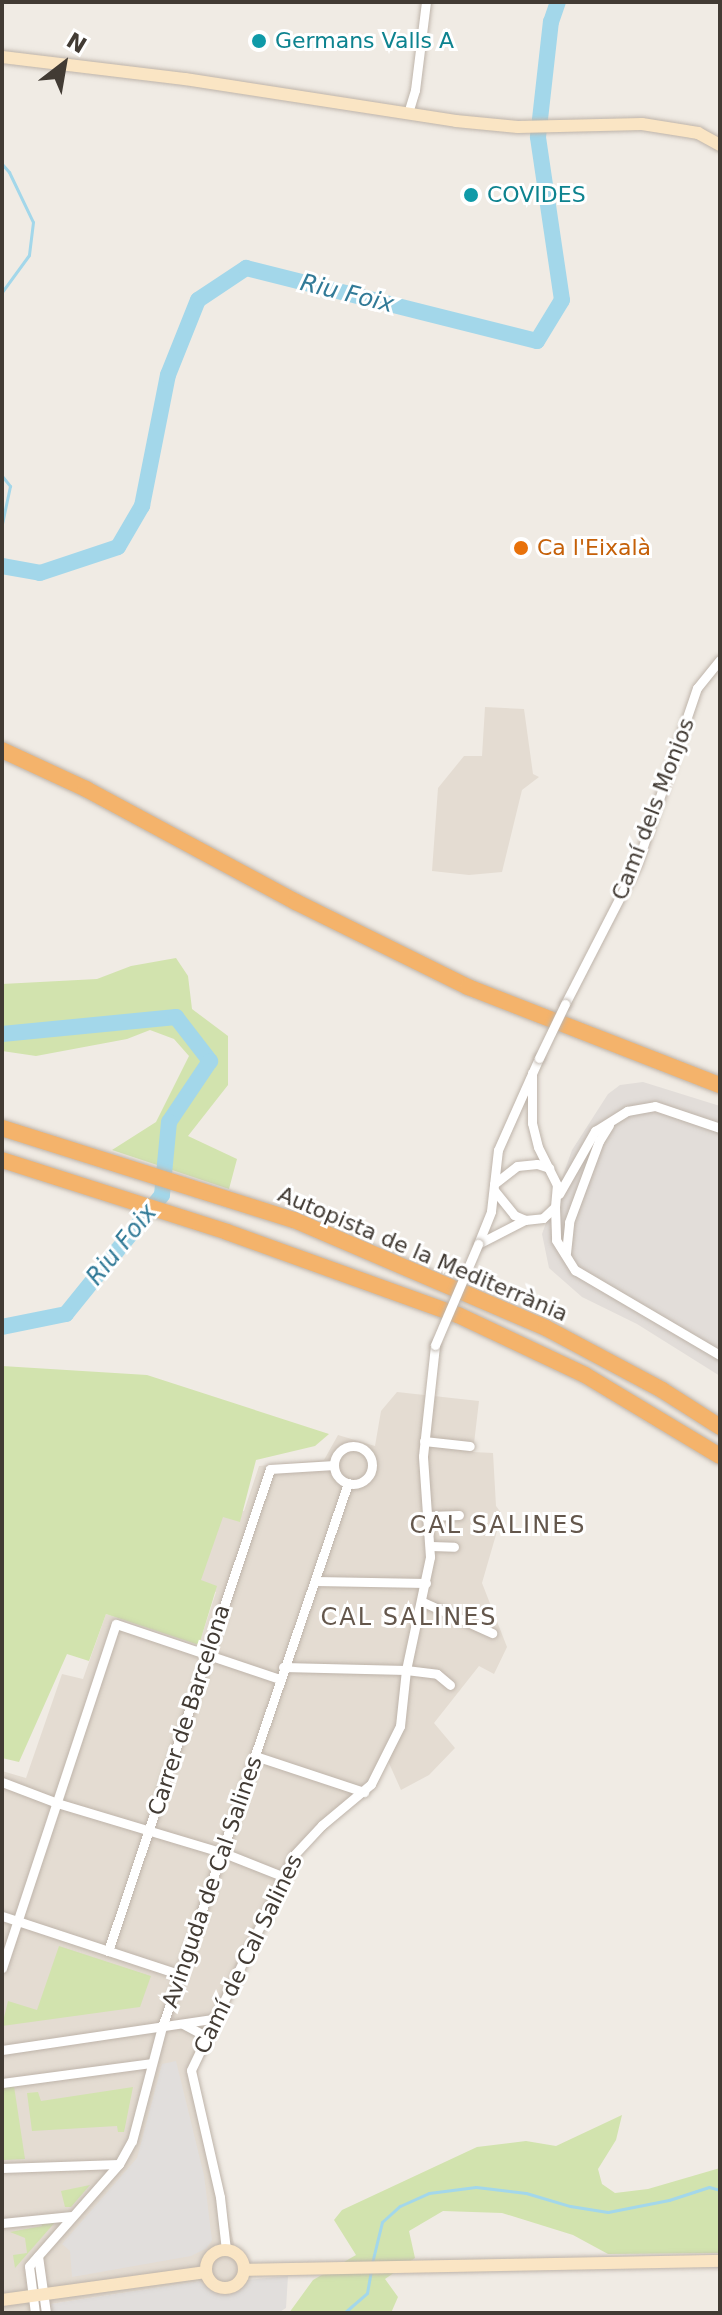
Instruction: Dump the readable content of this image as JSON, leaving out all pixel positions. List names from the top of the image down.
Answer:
{
  "streets": {
    "highway": ["Autopista de la Mediterrània"],
    "street": [
      "Camí dels Monjos",
      "Carrer de Barcelona",
      "Avinguda de Cal Salines",
      "Camí de Cal Salines"
    ]
  },
  "crossings": [
    ["Camí dels Monjos", "Camí de Cal Salines"],
    ["Carrer de Barcelona", "Avinguda de Cal Salines"]
  ],
  "districts": ["CAL SALINES", "CAL SALINES"],
  "water": ["Riu Foix"],
  "places": ["Germans Valls A", "COVIDES", "Ca l'Eixalà"],
  "north": "top right"
}
